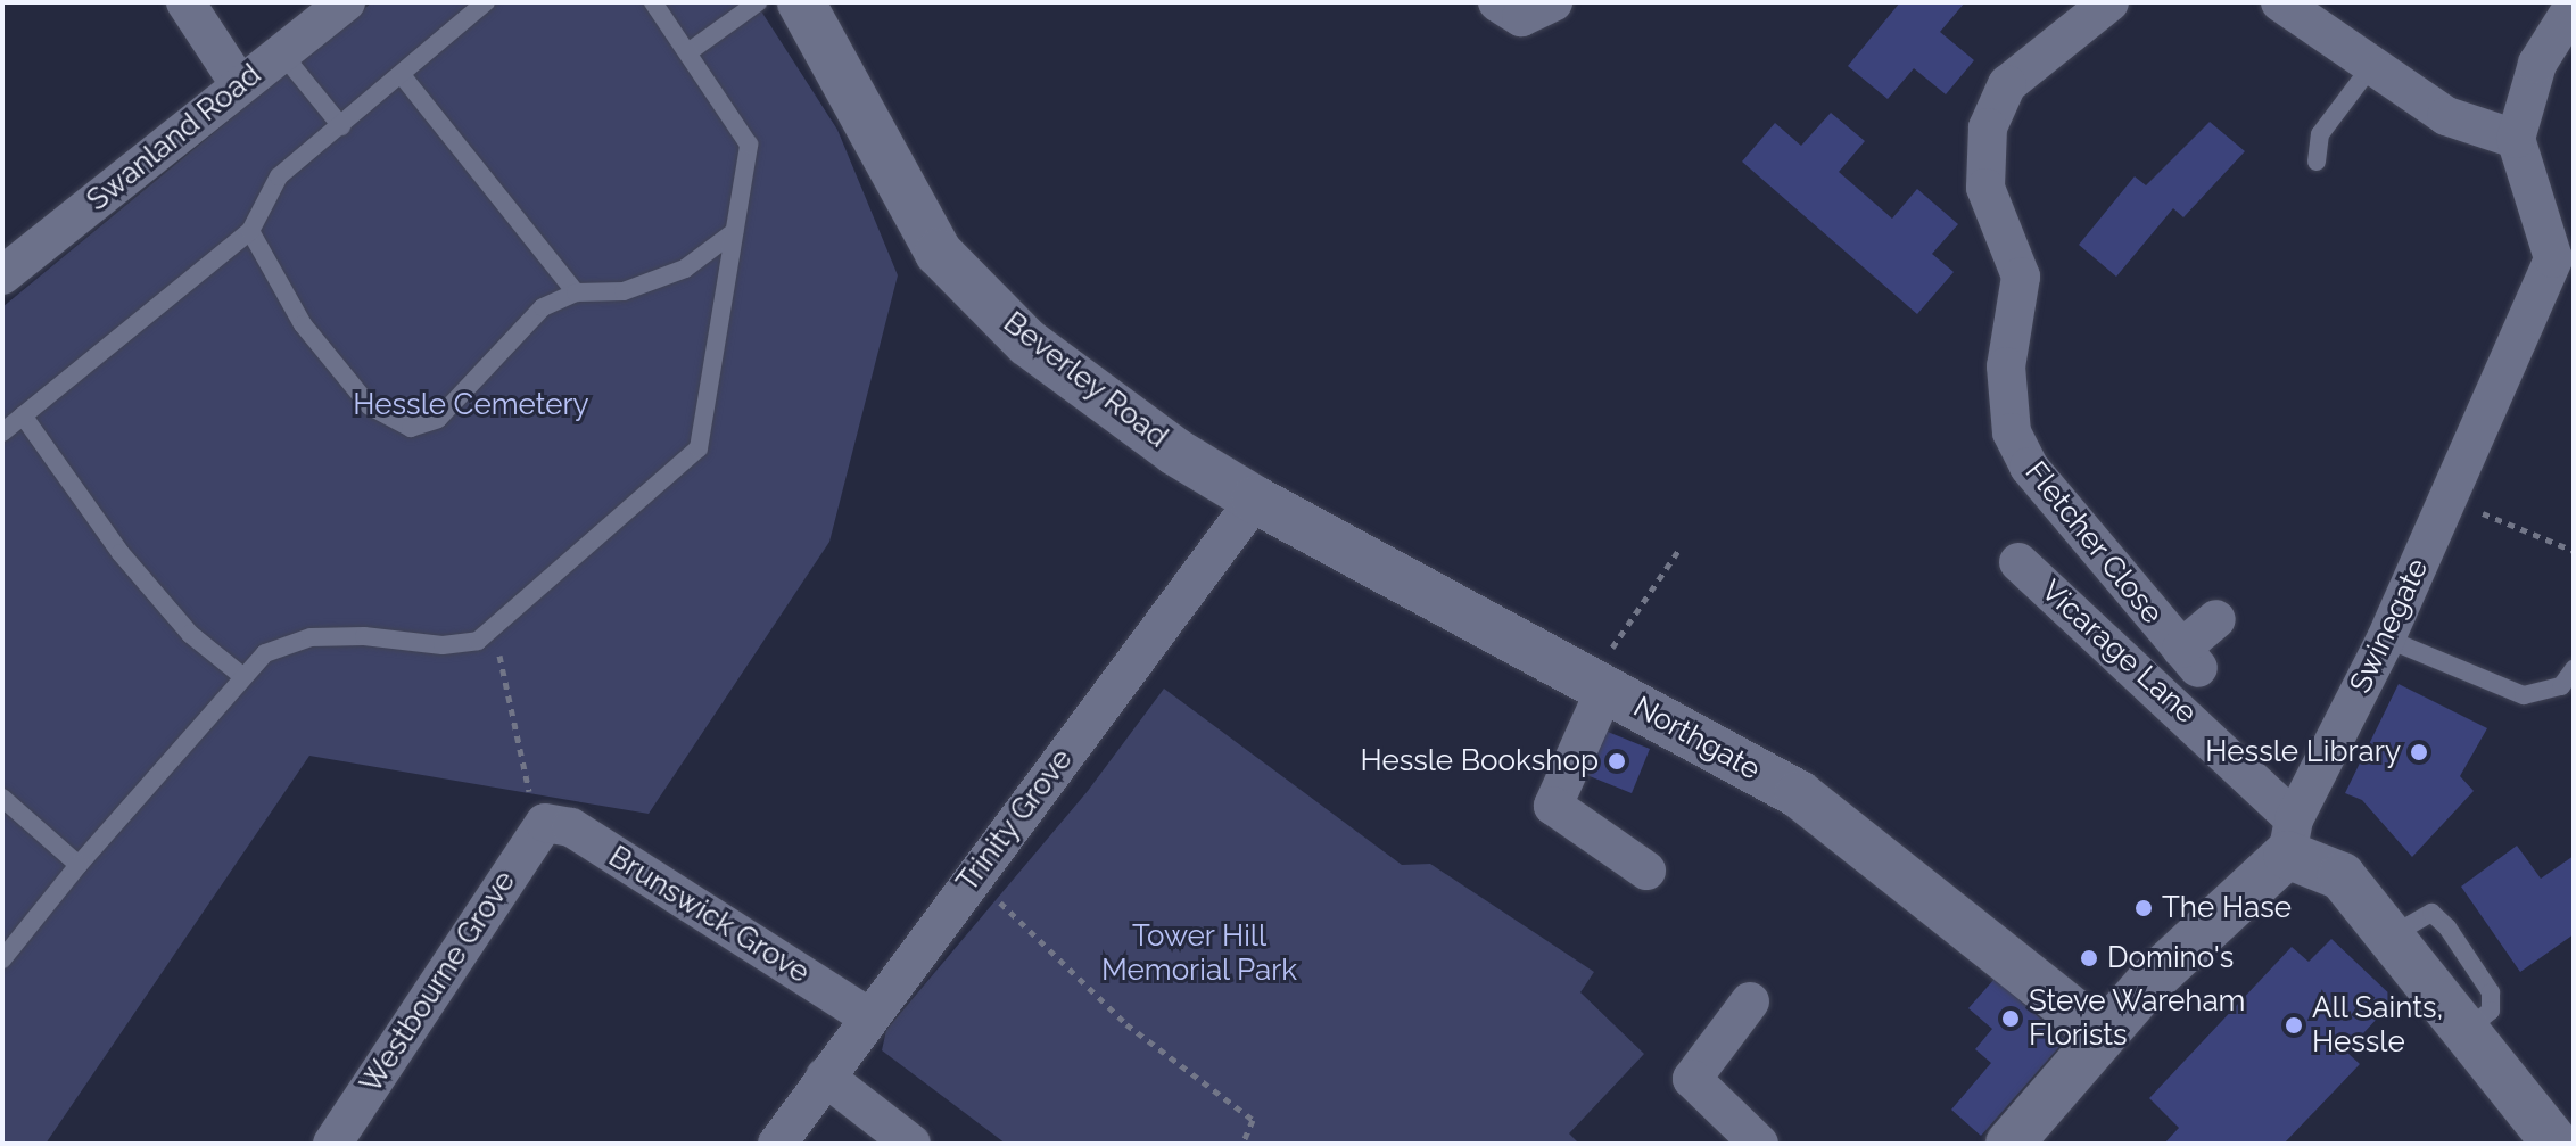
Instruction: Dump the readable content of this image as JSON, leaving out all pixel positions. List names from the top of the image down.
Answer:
{
  "streets": {
    "street": [
      "Swanland Road",
      "Beverley Road",
      "Fletcher Close",
      "Swinegate",
      "Vicarage Lane",
      "Northgate",
      "Trinity Grove",
      "Brunswick Grove",
      "Westbourne Grove"
    ]
  },
  "crossings": [
    ["Beverley Road", "Northgate"],
    ["Beverley Road", "Trinity Grove"],
    ["Swinegate", "Vicarage Lane"],
    ["Swinegate", "Northgate"],
    ["Northgate", "Trinity Grove"],
    ["Trinity Grove", "Brunswick Grove"],
    ["Brunswick Grove", "Westbourne Grove"]
  ],
  "parks": ["Hessle Cemetery", "Tower Hill Memorial Park"],
  "places": [
    "Hessle Library",
    "Hessle Bookshop",
    "The Hase",
    "Domino's",
    "Steve Wareham Florists",
    "All Saints, Hessle"
  ]
}
